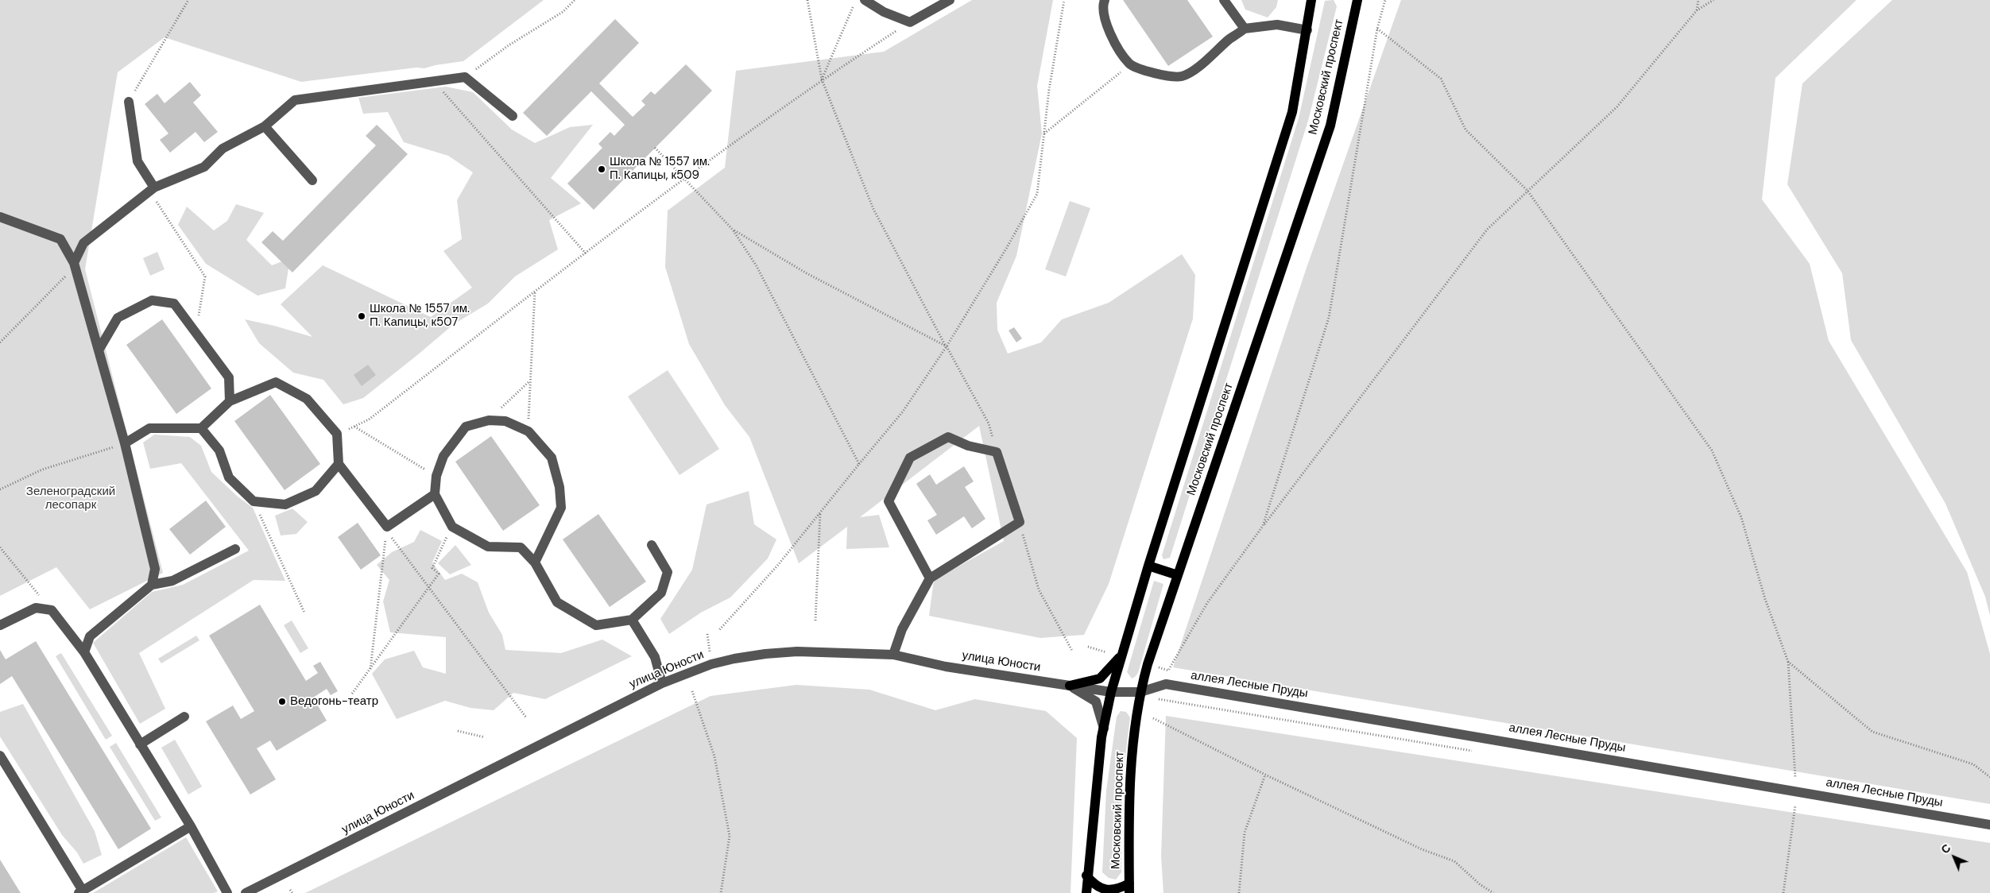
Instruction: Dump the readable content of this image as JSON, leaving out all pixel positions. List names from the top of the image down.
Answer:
{
  "streets": {
    "main road": ["Московский проспект"],
    "street": ["улица Юности", "аллея Лесные Пруды"]
  },
  "crossings": [
    ["Московский проспект", "улица Юности"],
    ["Московский проспект", "аллея Лесные Пруды"],
    ["улица Юности", "аллея Лесные Пруды"]
  ],
  "parks": ["Зеленоградский лесопарк"],
  "places": ["Школа № 1557 им. П. Капицы, к509", "Школа № 1557 им. П. Капицы, к507", "Ведогонь-театр"],
  "north": "top left"
}
